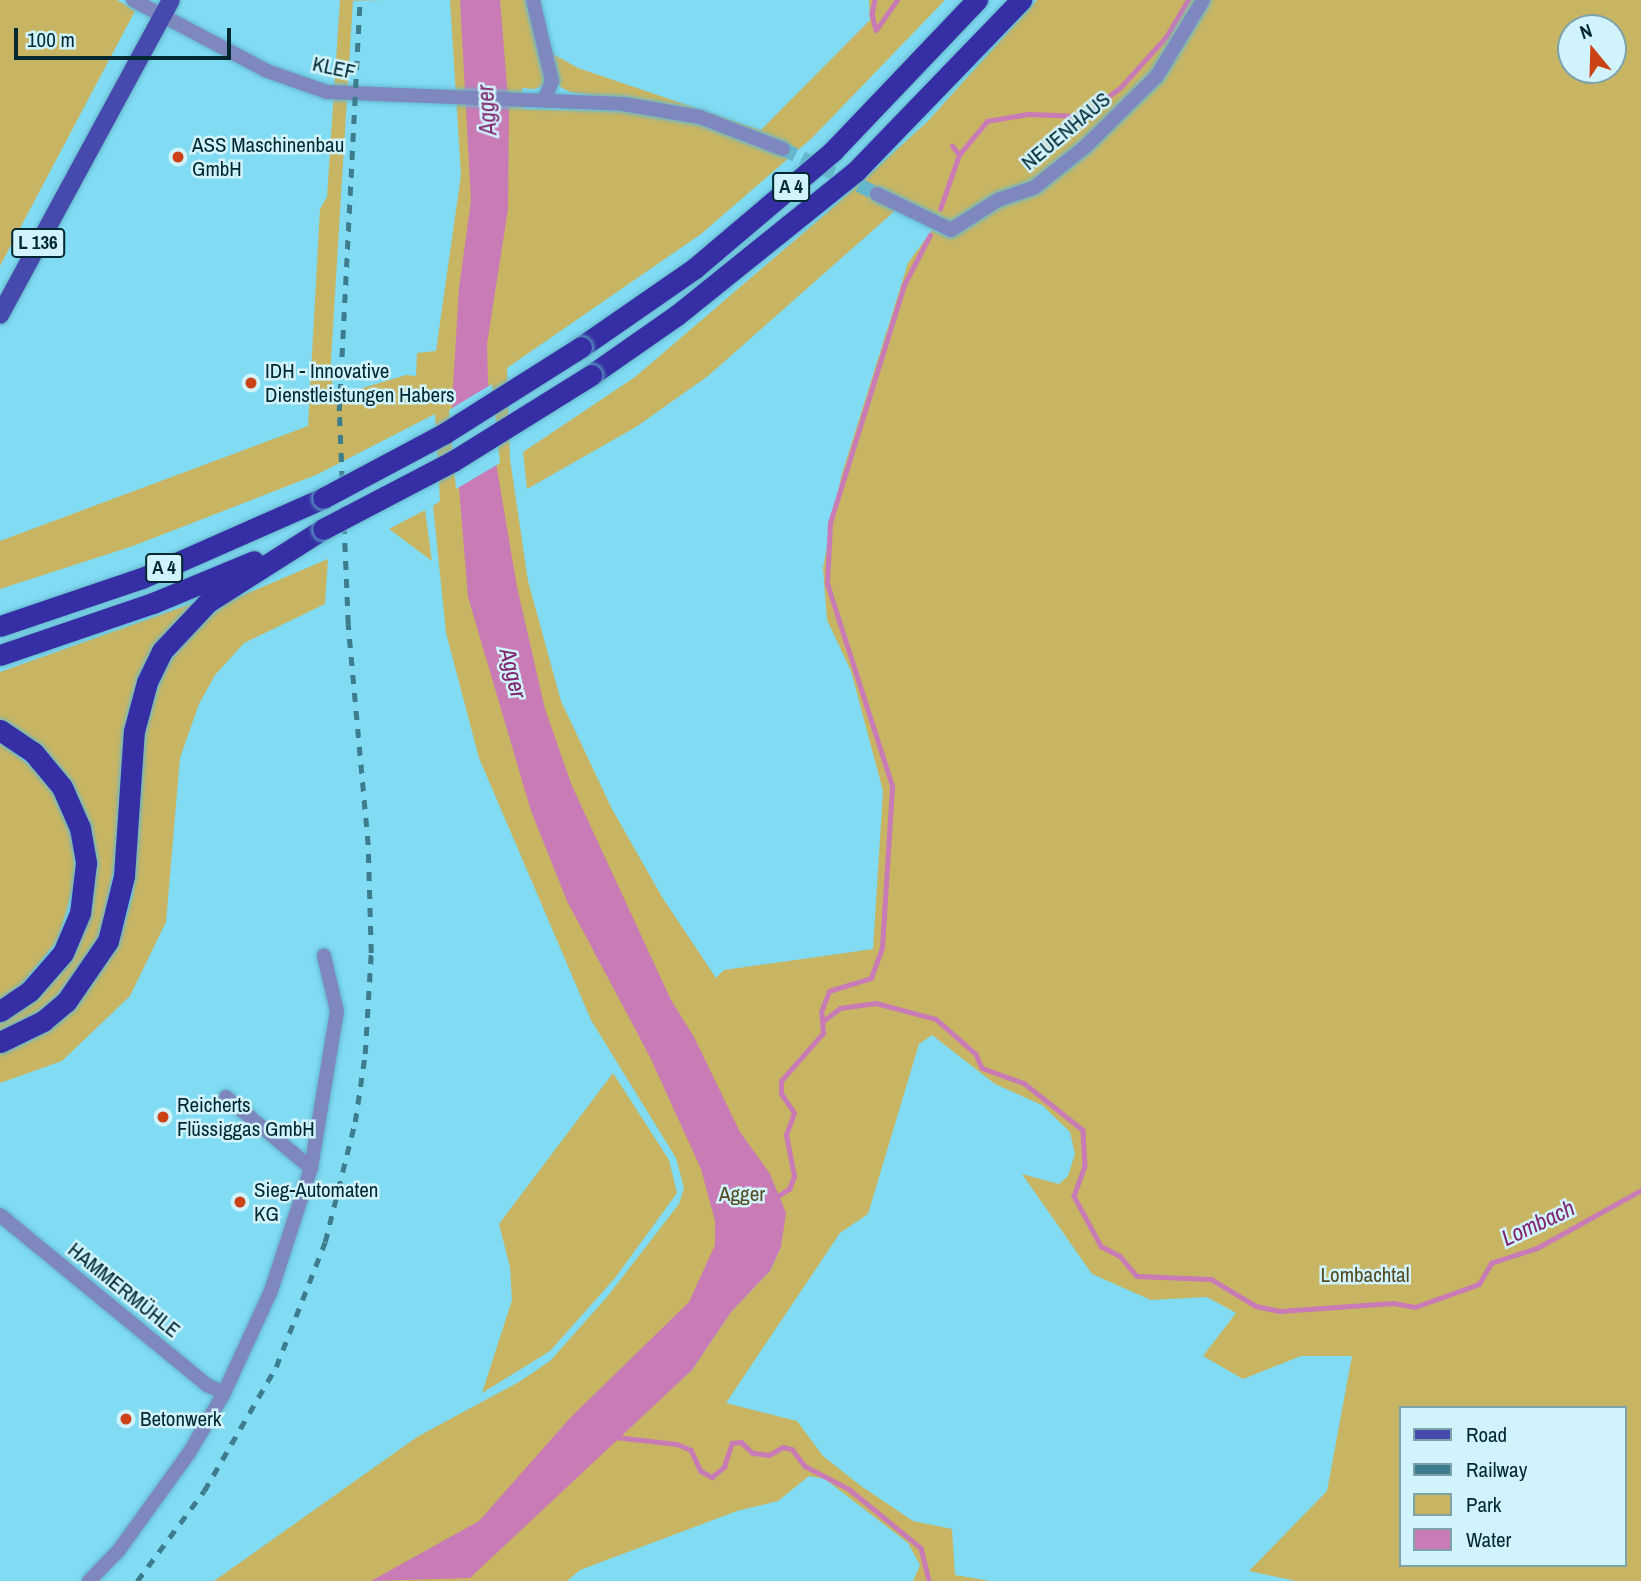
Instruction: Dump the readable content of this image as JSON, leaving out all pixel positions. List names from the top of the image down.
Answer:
{
  "streets": {
    "highway": ["A 4"],
    "main road": ["L 136"],
    "street": ["KLEF", "NEUENHAUS", "HAMMERMÜHLE"]
  },
  "crossings": [
    ["KLEF", "L 136"]
  ],
  "water": ["Agger", "Lombach"],
  "parks": ["Agger", "Lombachtal"],
  "places": [
    "ASS Maschinenbau GmbH",
    "IDH - Innovative Dienstleistungen Habers",
    "Reicherts Flüssiggas GmbH",
    "Sieg-Automaten KG",
    "Betonwerk"
  ],
  "legend": [
    "Road",
    "Railway",
    "Park",
    "Water"
  ],
  "scale_bar": "100 m",
  "north": "top"
}
